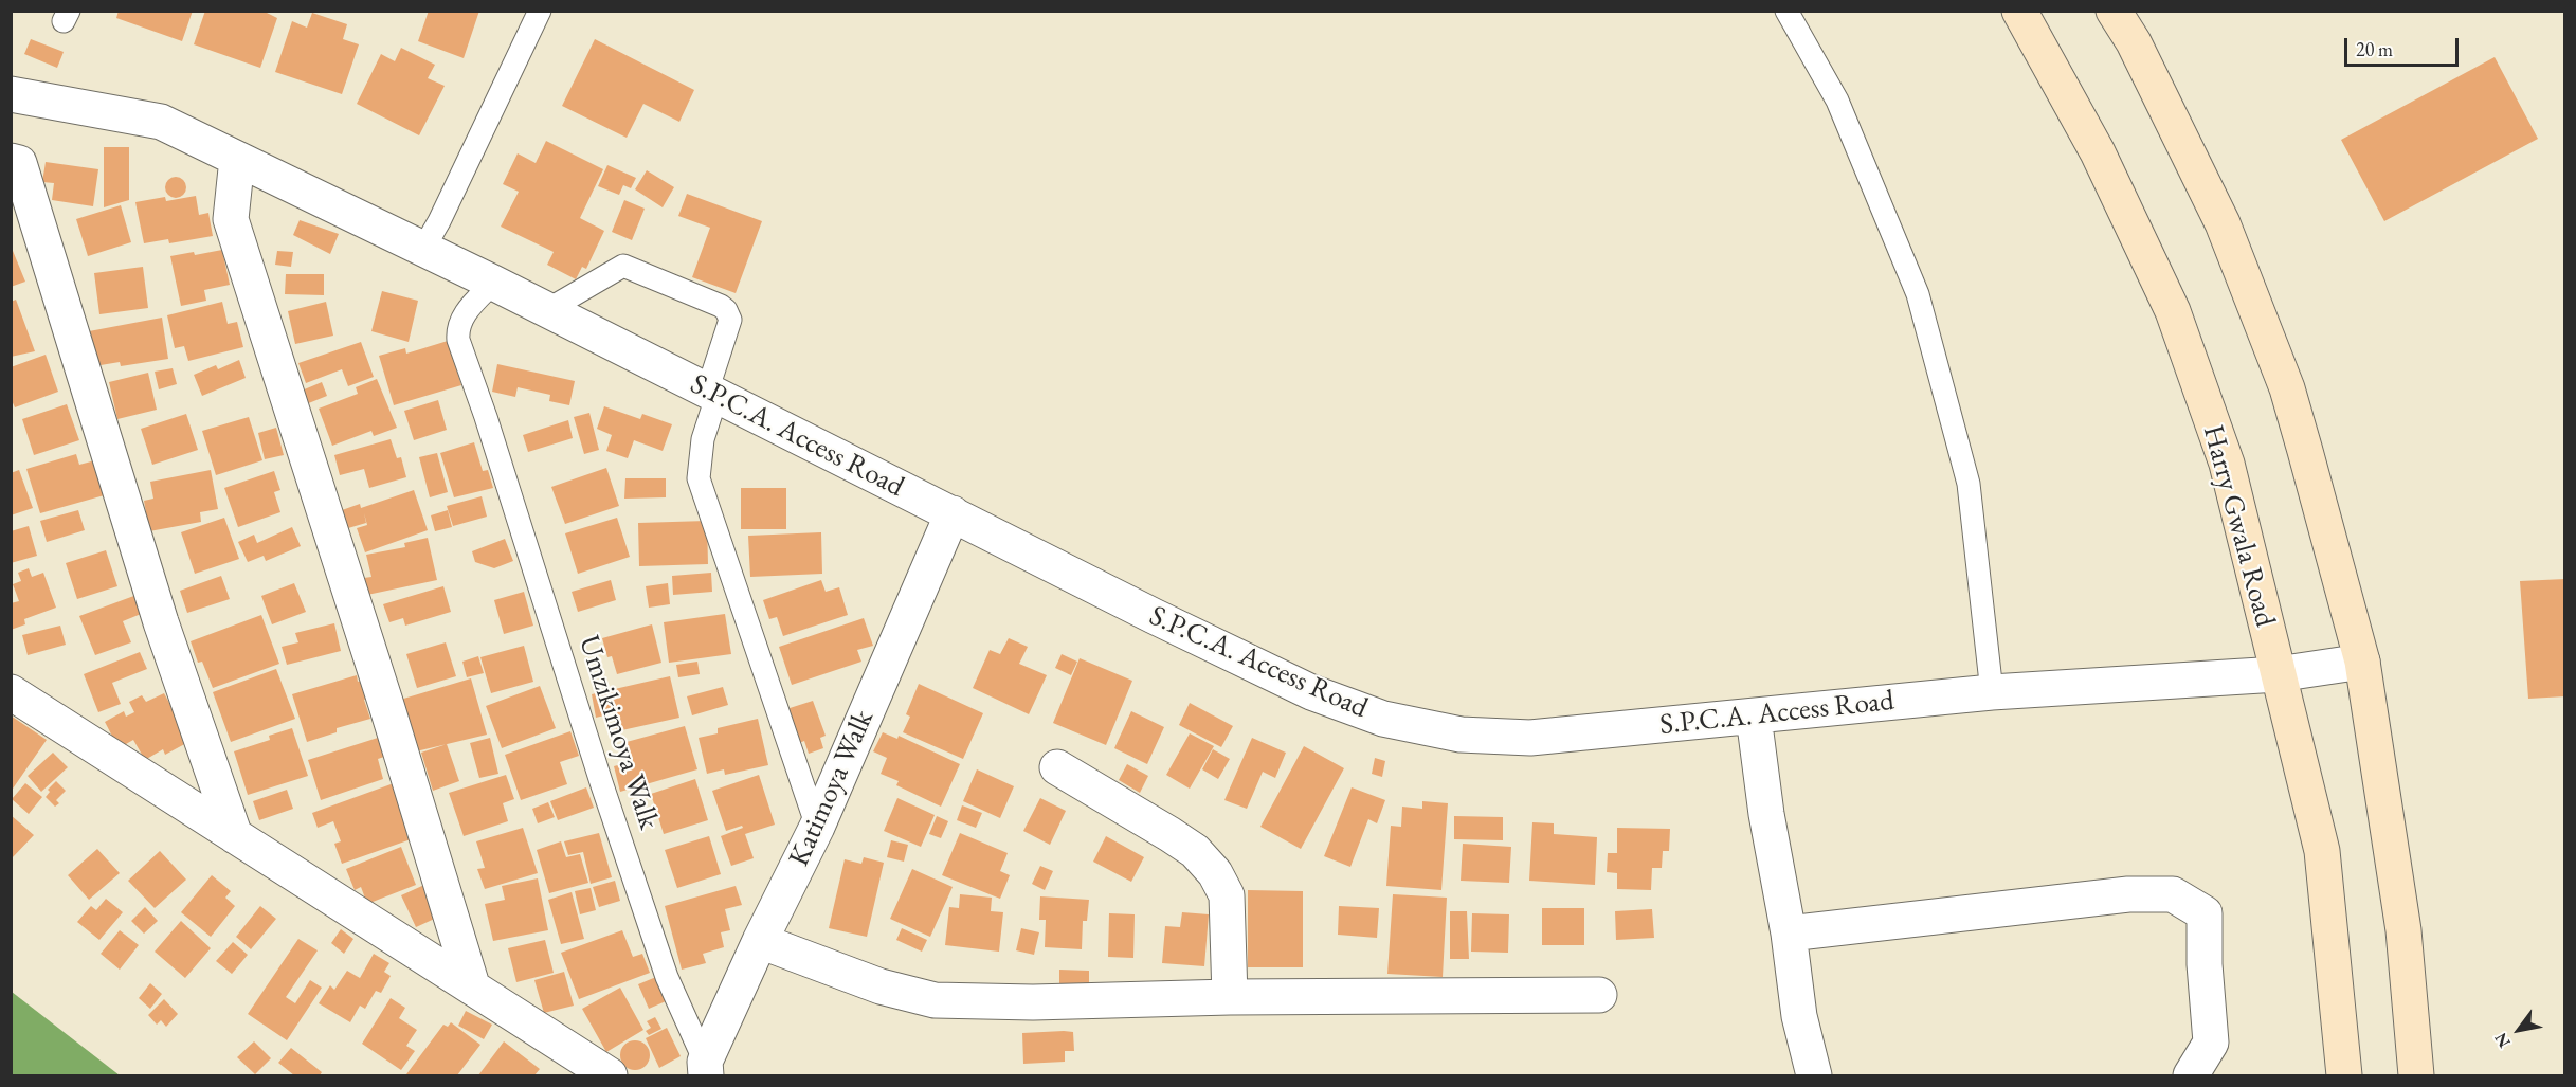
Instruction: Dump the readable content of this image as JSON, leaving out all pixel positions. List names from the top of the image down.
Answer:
{
  "streets": {
    "main road": ["Harry Gwala Road"],
    "street": ["S.P.C.A. Access Road", "Katimoya Walk"],
    "lane": ["Umzikimoya Walk"]
  },
  "crossings": [
    ["S.P.C.A. Access Road", "Harry Gwala Road"],
    ["S.P.C.A. Access Road", "Umzikimoya Walk"],
    ["S.P.C.A. Access Road", "Katimoya Walk"],
    ["Umzikimoya Walk", "Katimoya Walk"]
  ],
  "scale_bar": "20 m",
  "north": "bottom left"
}
